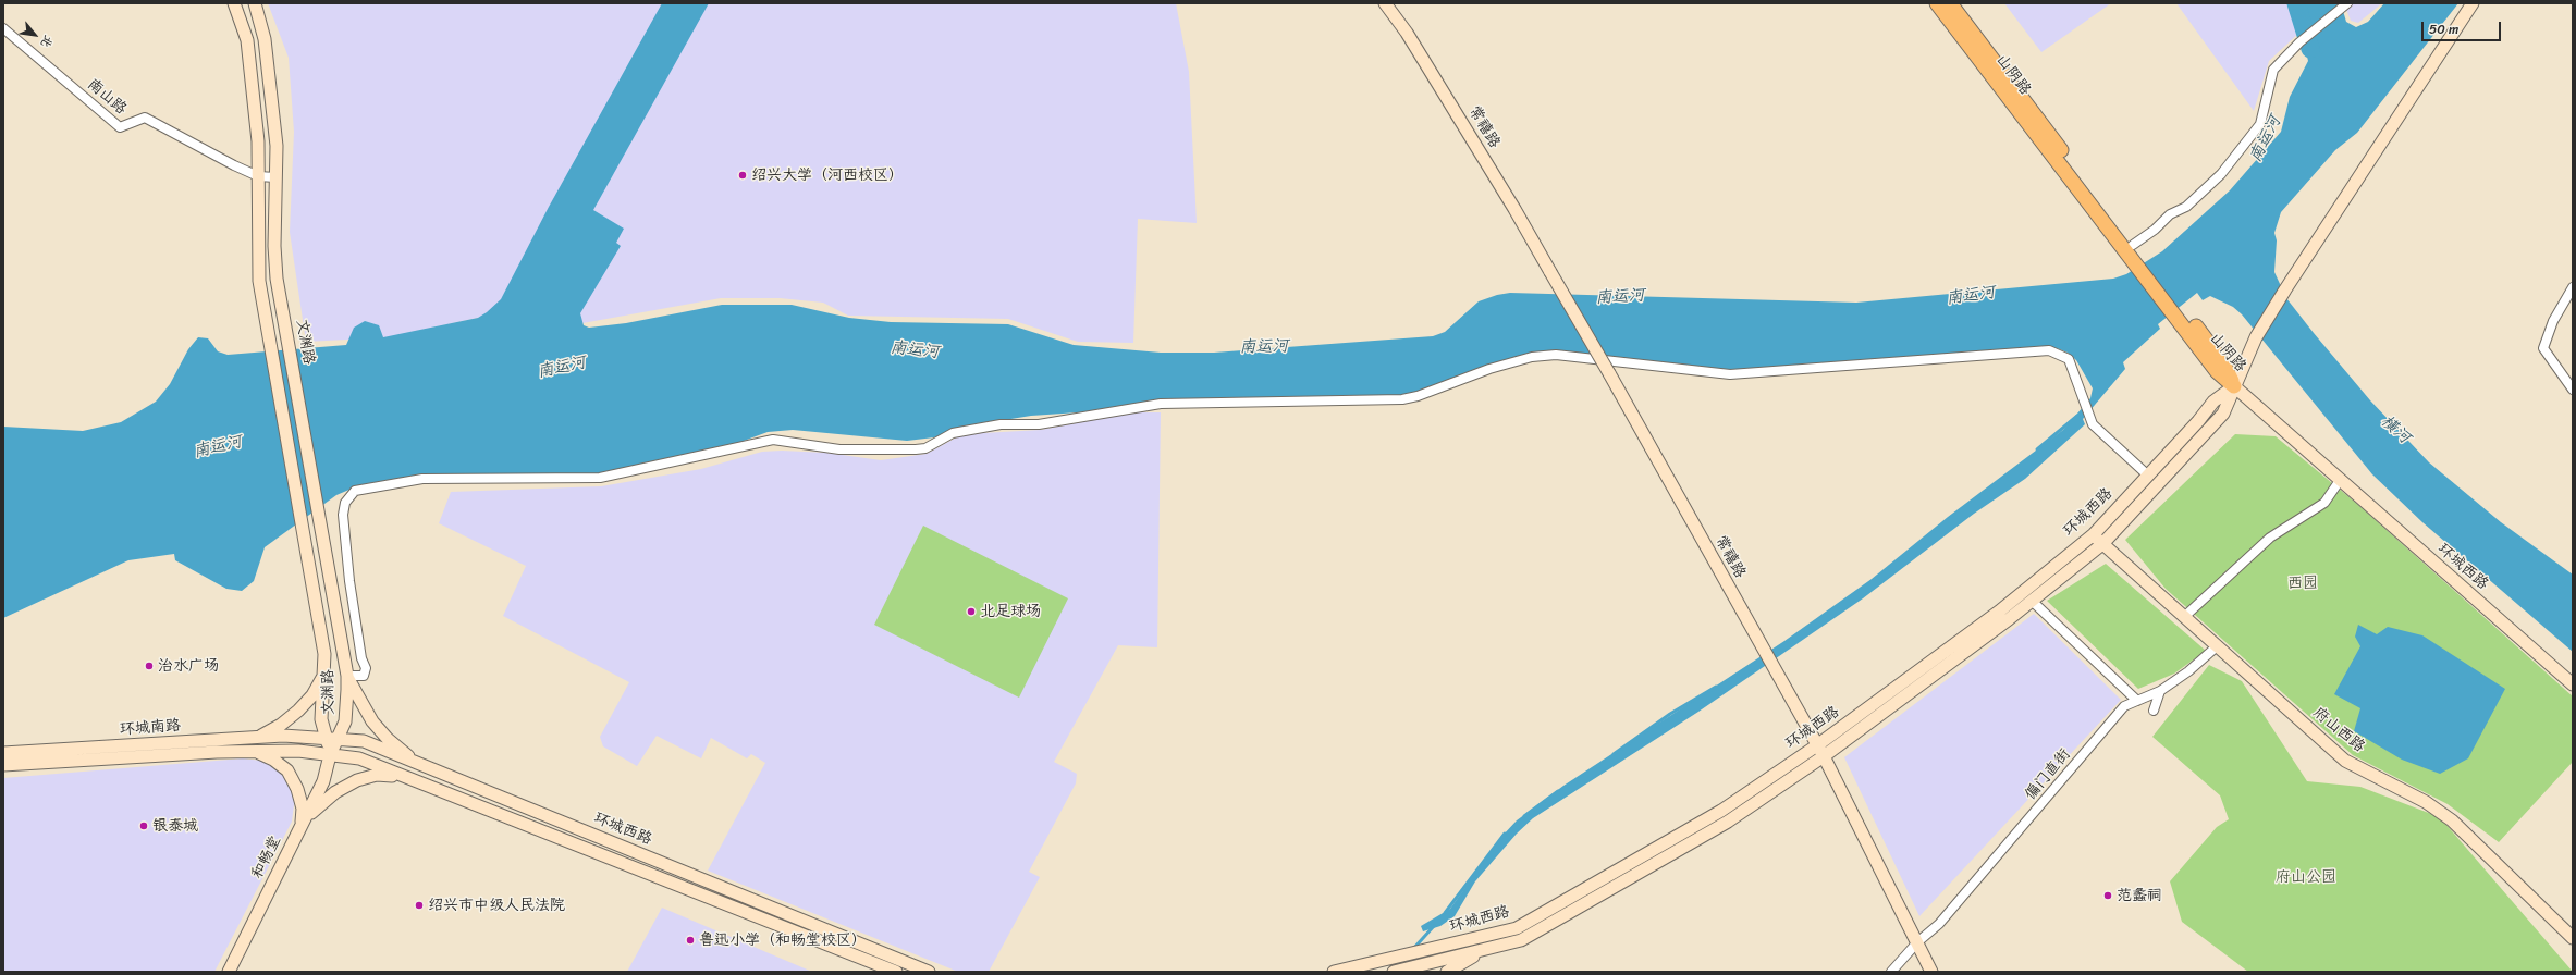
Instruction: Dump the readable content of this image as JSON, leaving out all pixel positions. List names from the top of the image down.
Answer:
{
  "streets": {
    "main road": [
      "山阴路",
      "常禧路",
      "文渊路",
      "环城西路",
      "环城南路",
      "府山西路",
      "和畅堂"
    ],
    "street": ["南山路", "偏门直街"]
  },
  "crossings": [
    ["山阴路", "环城西路"],
    ["南山路", "文渊路"],
    ["常禧路", "环城西路"],
    ["常禧路", "偏门直街"],
    ["文渊路", "环城西路"],
    ["文渊路", "和畅堂"],
    ["环城西路", "环城南路"],
    ["环城西路", "府山西路"],
    ["环城西路", "和畅堂"],
    ["府山西路", "偏门直街"]
  ],
  "water": ["南运河", "横河"],
  "parks": ["西园", "府山公园"],
  "places": [
    "绍兴大学（河西校区）",
    "北足球场",
    "治水广场",
    "银泰城",
    "范蠡祠",
    "绍兴市中级人民法院",
    "鲁迅小学（和畅堂校区）"
  ],
  "scale_bar": "50 m",
  "north": "bottom right"
}
